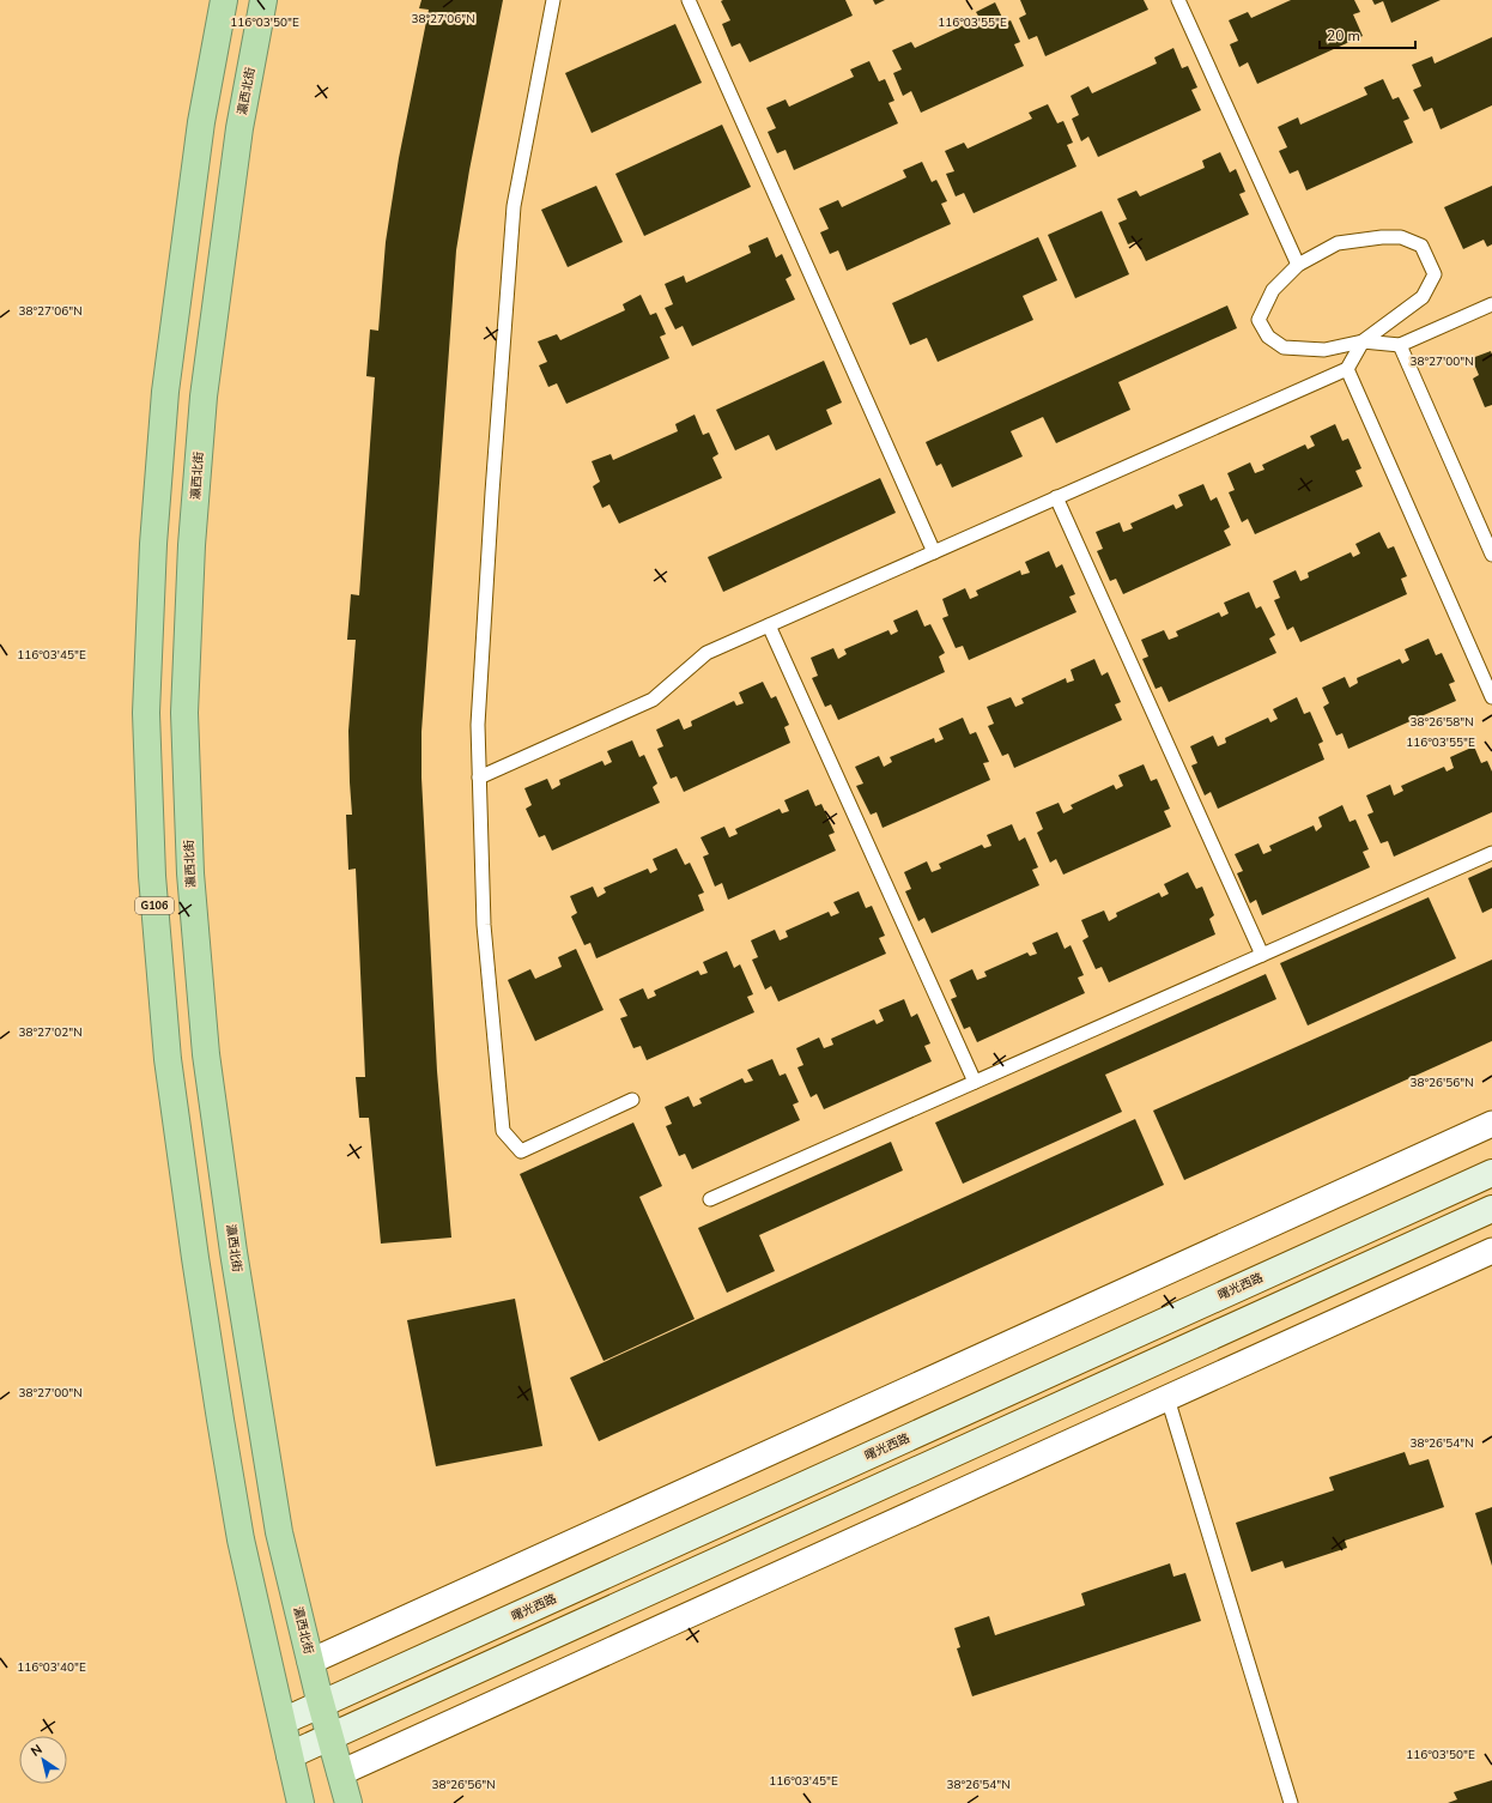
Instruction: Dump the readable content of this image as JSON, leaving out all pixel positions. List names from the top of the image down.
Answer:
{
  "streets": {
    "highway": ["瀛西北街", "G106"],
    "main road": ["曙光西路"]
  },
  "crossings": [
    ["瀛西北街", "曙光西路"],
    ["G106", "曙光西路"]
  ],
  "scale_bar": "20 m",
  "north": "top left",
  "coordinates": [
    "38°27'06\"N",
    "116°03'50\"E",
    "116°03'55\"E",
    "38°27'00\"N",
    "116°03'45\"E",
    "38°26'58\"N",
    "38°27'02\"N",
    "38°26'56\"N",
    "38°26'54\"N",
    "116°03'40\"E"
  ]
}
